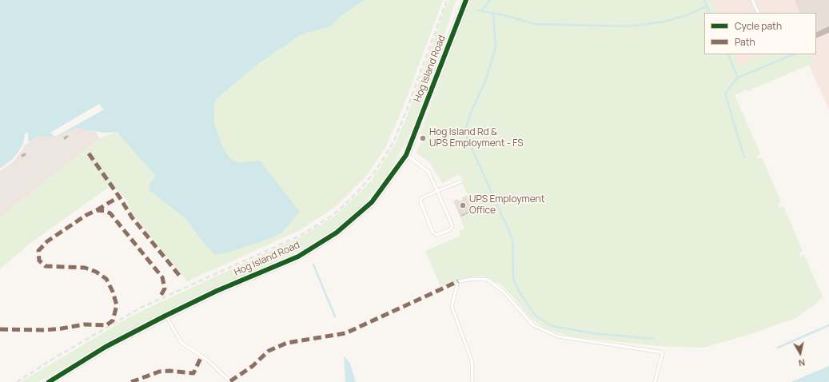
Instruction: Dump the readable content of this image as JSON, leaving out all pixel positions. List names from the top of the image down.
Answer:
{
  "streets": {
    "street": ["Hog Island Road"]
  },
  "places": ["Hog Island Rd & UPS Employment - FS", "UPS Employment Office"],
  "legend": ["Cycle path", "Path"],
  "north": "bottom"
}
